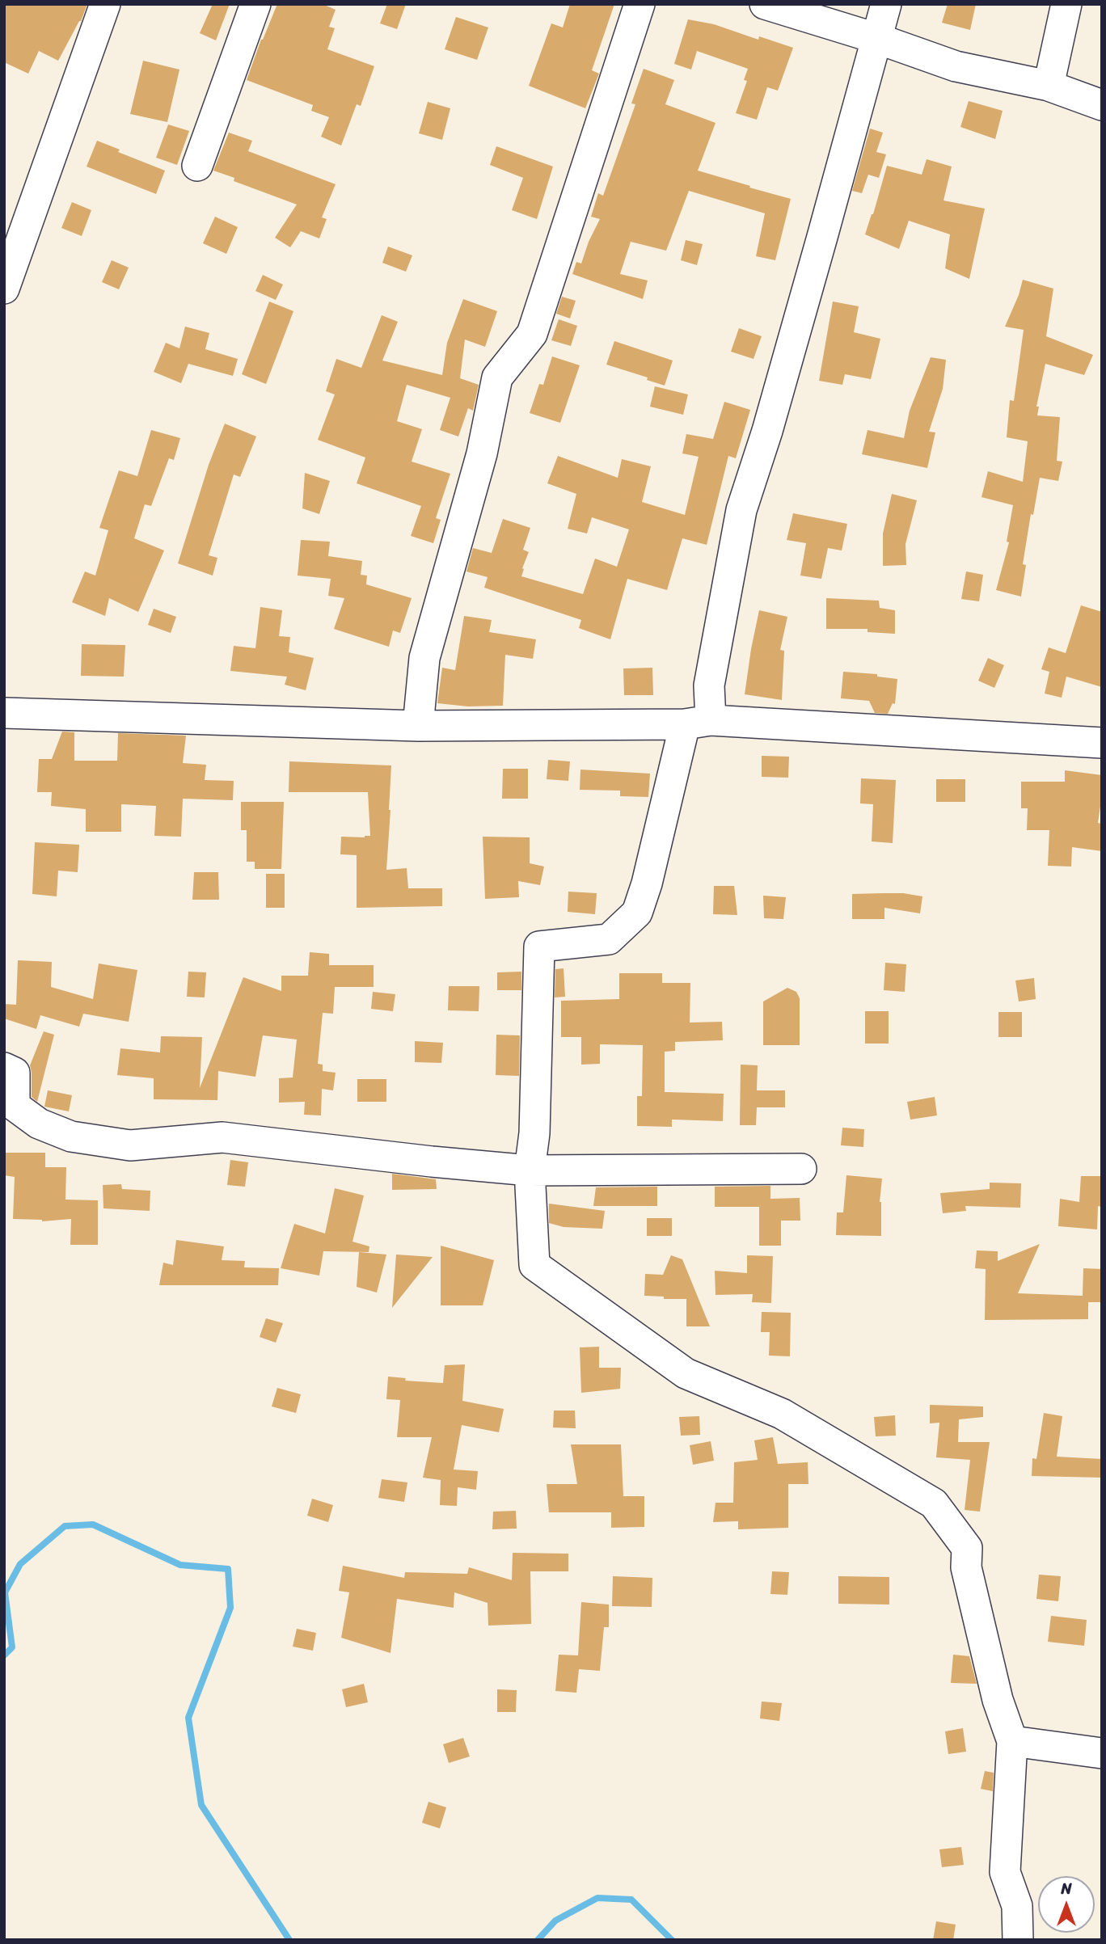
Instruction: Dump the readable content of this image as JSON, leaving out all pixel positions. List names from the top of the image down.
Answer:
{
  "north": "top"
}
